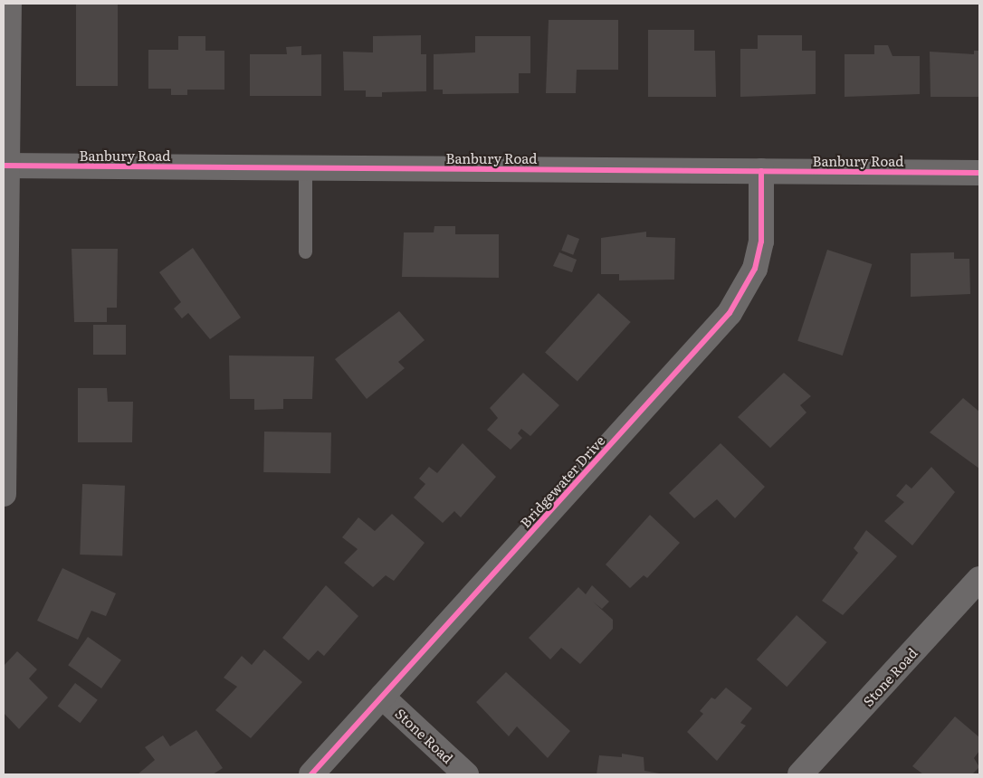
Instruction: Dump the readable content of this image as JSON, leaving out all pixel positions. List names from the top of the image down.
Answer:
{
  "streets": {
    "street": ["Banbury Road", "Bridgewater Drive", "Stone Road"]
  },
  "crossings": [
    ["Banbury Road", "Bridgewater Drive"],
    ["Bridgewater Drive", "Stone Road"]
  ]
}
